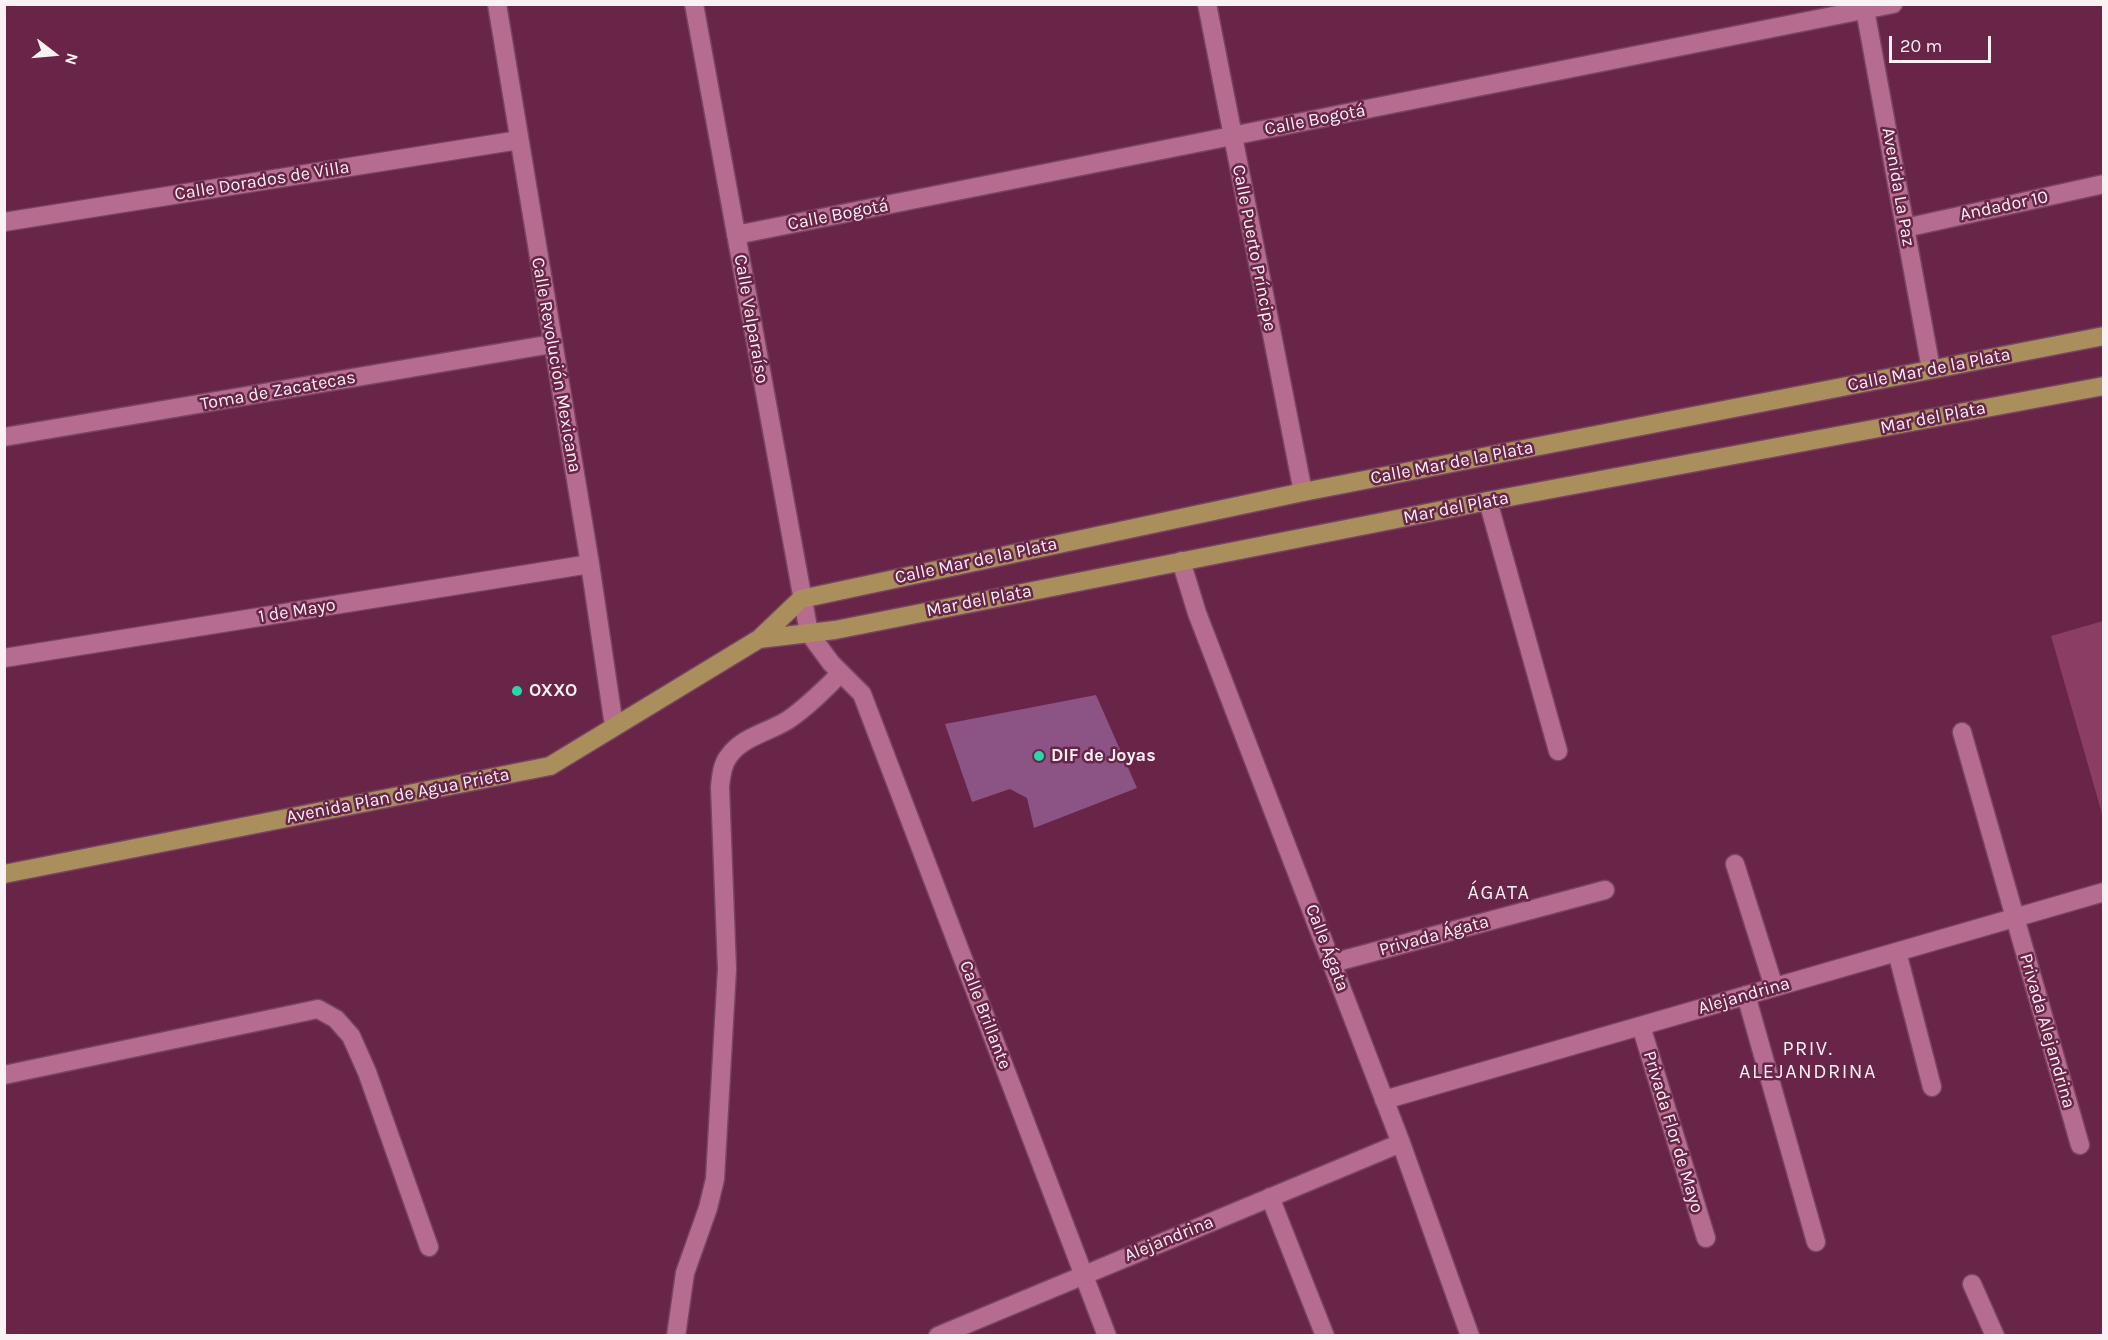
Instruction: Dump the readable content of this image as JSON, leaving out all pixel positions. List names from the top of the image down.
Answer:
{
  "streets": {
    "main road": ["Calle Mar de la Plata", "Mar del Plata", "Avenida Plan de Agua Prieta"],
    "street": [
      "Calle Bogotá",
      "Calle Dorados de Villa",
      "Avenida La Paz",
      "Andador 10",
      "Calle Puerto Príncipe",
      "Calle Valparaíso",
      "Calle Revolución Mexicana",
      "Toma de Zacatecas",
      "1 de Mayo",
      "Privada Ágata",
      "Calle Ágata",
      "Alejandrina",
      "Calle Brillante",
      "Privada Alejandrina",
      "Privada Flor de Mayo"
    ]
  },
  "crossings": [
    ["Calle Bogotá", "Avenida La Paz"],
    ["Calle Bogotá", "Calle Puerto Príncipe"],
    ["Calle Bogotá", "Calle Valparaíso"],
    ["Calle Dorados de Villa", "Calle Revolución Mexicana"],
    ["Avenida La Paz", "Andador 10"],
    ["Avenida La Paz", "Calle Mar de la Plata"],
    ["Calle Puerto Príncipe", "Calle Mar de la Plata"],
    ["Calle Valparaíso", "Calle Mar de la Plata"],
    ["Calle Valparaíso", "Mar del Plata"],
    ["Calle Valparaíso", "Avenida Plan de Agua Prieta"],
    ["Calle Revolución Mexicana", "Toma de Zacatecas"],
    ["Calle Revolución Mexicana", "1 de Mayo"],
    ["Calle Revolución Mexicana", "Avenida Plan de Agua Prieta"],
    ["Calle Mar de la Plata", "Avenida Plan de Agua Prieta"],
    ["Mar del Plata", "Avenida Plan de Agua Prieta"],
    ["Mar del Plata", "Calle Ágata"],
    ["Privada Ágata", "Calle Ágata"],
    ["Calle Ágata", "Alejandrina"],
    ["Alejandrina", "Calle Brillante"],
    ["Alejandrina", "Privada Alejandrina"],
    ["Alejandrina", "Privada Flor de Mayo"]
  ],
  "districts": ["ÁGATA", "PRIV. ALEJANDRINA"],
  "places": ["OXXO", "DIF de Joyas"],
  "scale_bar": "20 m",
  "north": "right"
}
